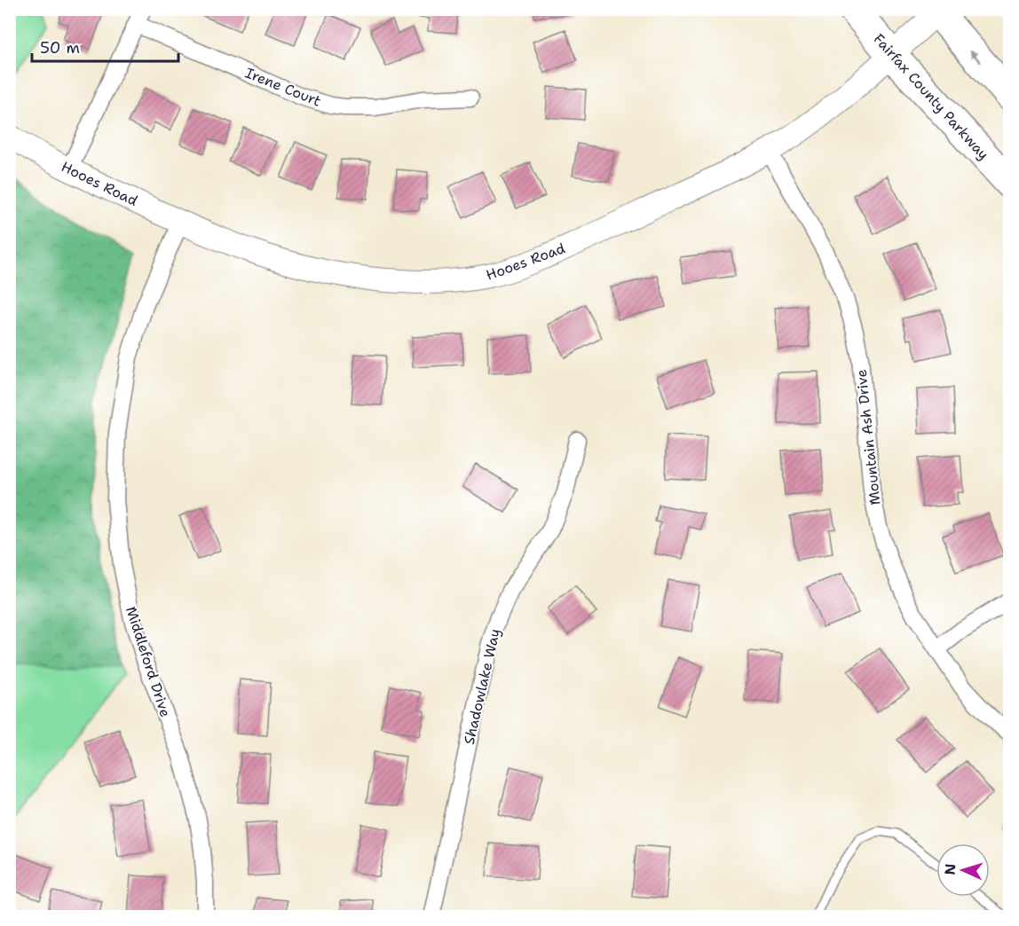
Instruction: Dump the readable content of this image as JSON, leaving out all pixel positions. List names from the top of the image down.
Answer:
{
  "streets": {
    "highway": ["Fairfax County Parkway"],
    "street": [
      "Irene Court",
      "Hooes Road",
      "Mountain Ash Drive",
      "Middleford Drive",
      "Shadowlake Way"
    ]
  },
  "crossings": [
    ["Fairfax County Parkway", "Hooes Road"],
    ["Hooes Road", "Mountain Ash Drive"],
    ["Hooes Road", "Middleford Drive"]
  ],
  "scale_bar": "50 m",
  "north": "left"
}
